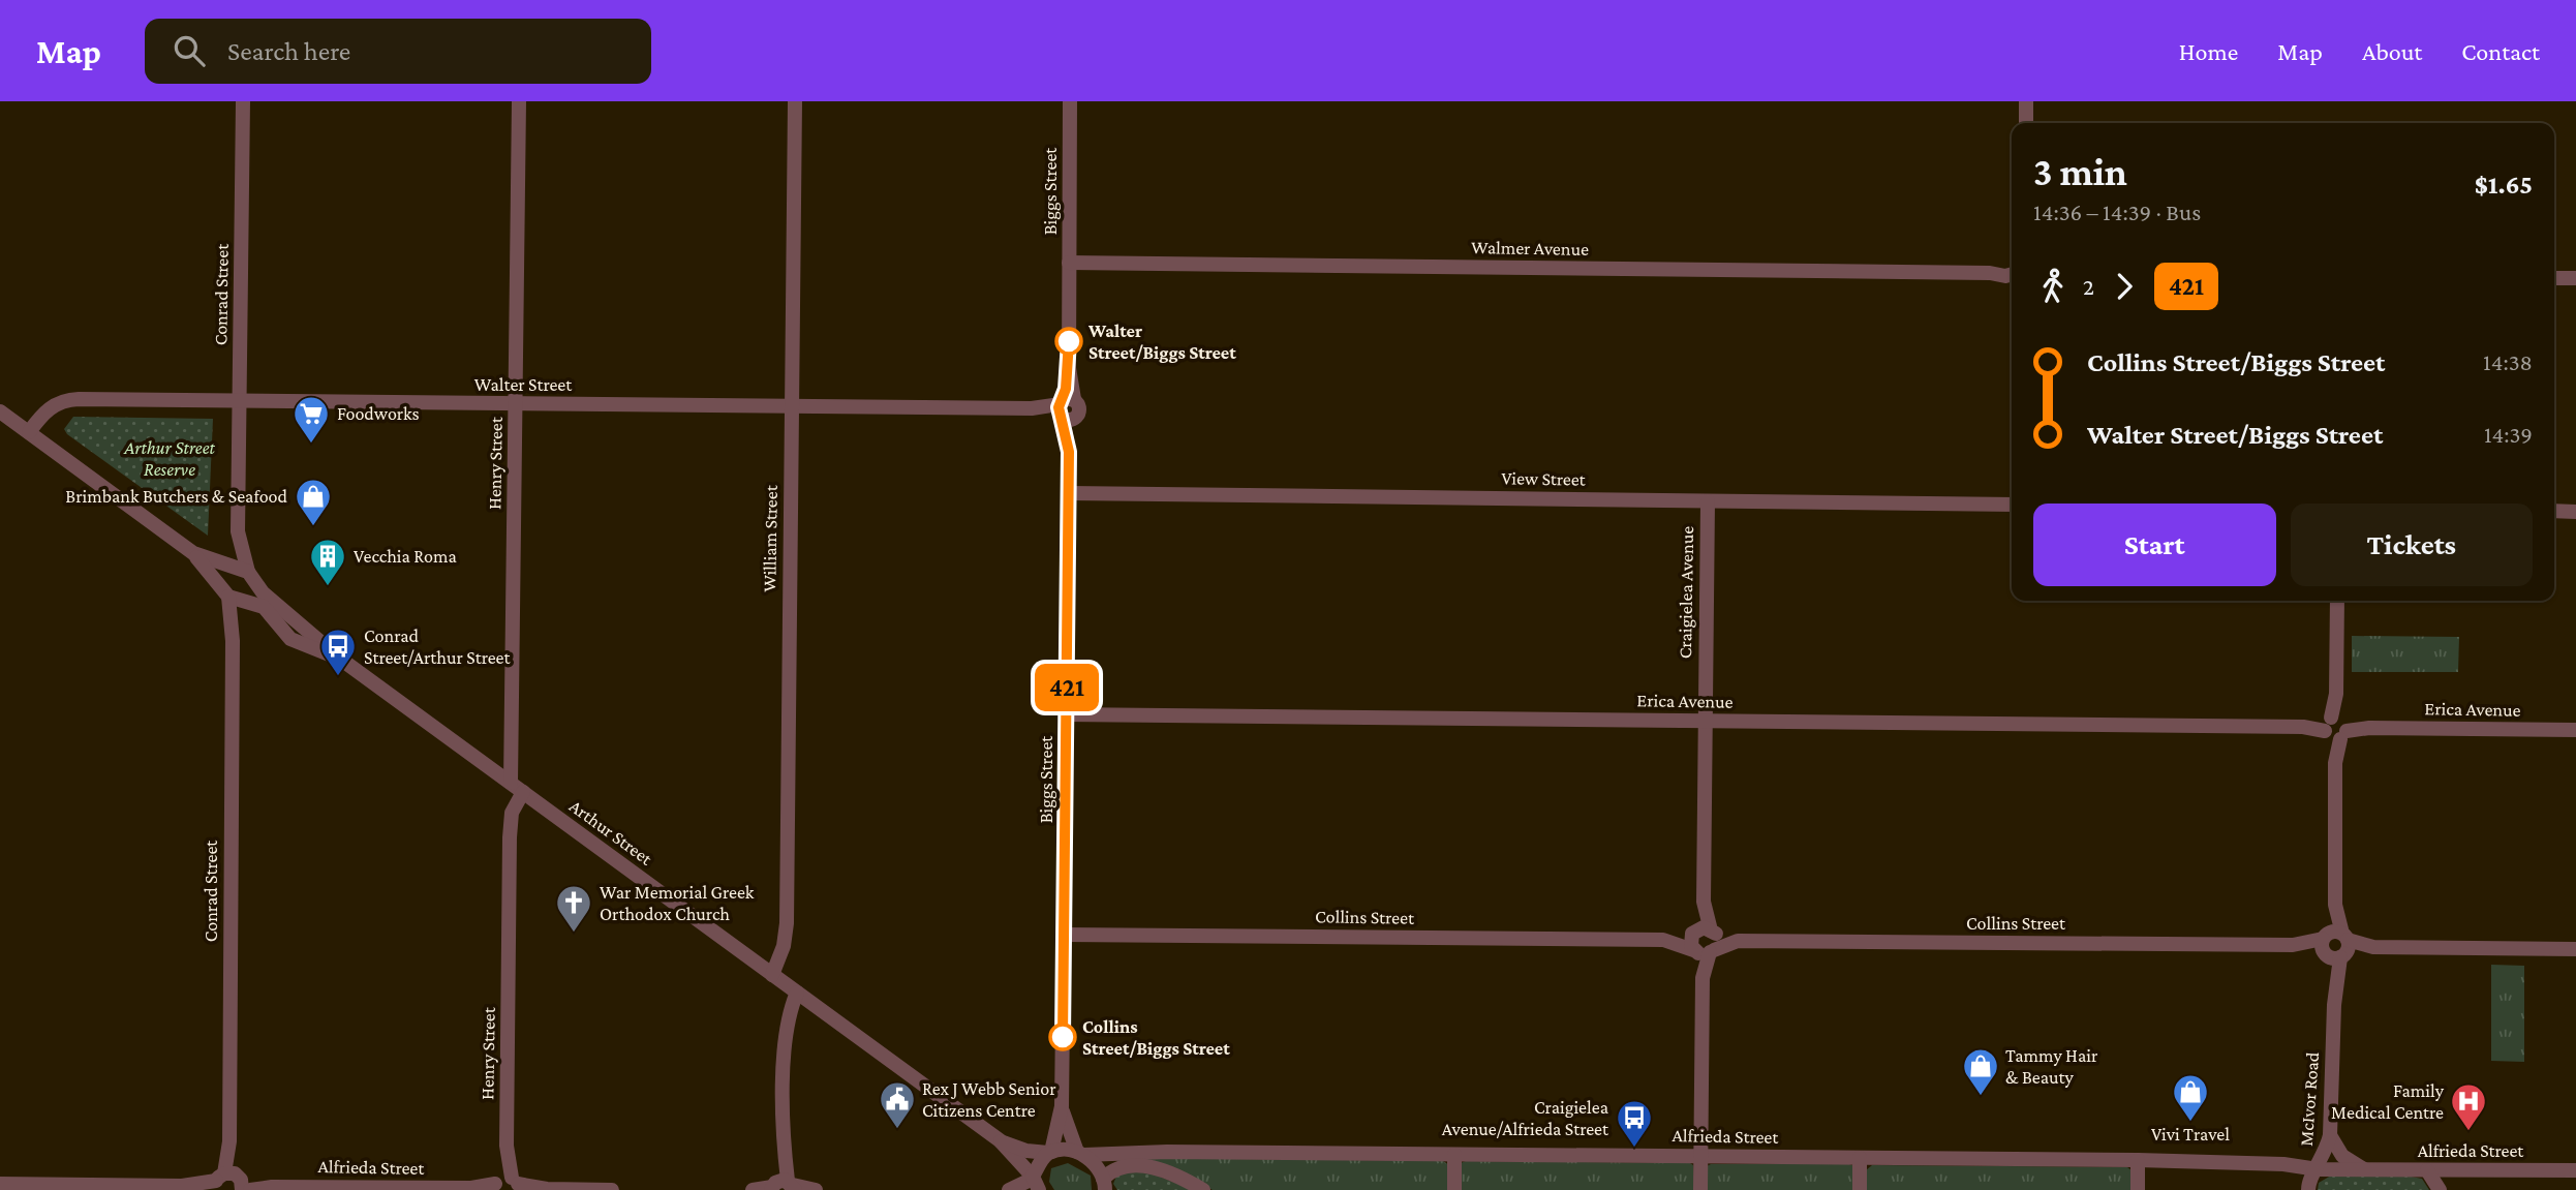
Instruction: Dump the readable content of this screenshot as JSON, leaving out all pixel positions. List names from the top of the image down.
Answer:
{
  "streets": {
    "street": [
      "Biggs Street",
      "Walmer Avenue",
      "Conrad Street",
      "Walter Street",
      "Henry Street",
      "View Street",
      "William Street",
      "Craigielea Avenue",
      "Erica Avenue",
      "Arthur Street",
      "Collins Street",
      "McIvor Road",
      "Alfrieda Street"
    ]
  },
  "crossings": [
    ["Biggs Street", "Walmer Avenue"],
    ["Biggs Street", "Walter Street"],
    ["Biggs Street", "View Street"],
    ["Biggs Street", "Erica Avenue"],
    ["Biggs Street", "Arthur Street"],
    ["Biggs Street", "Collins Street"],
    ["Biggs Street", "Alfrieda Street"],
    ["Conrad Street", "Walter Street"],
    ["Conrad Street", "Arthur Street"],
    ["Conrad Street", "Alfrieda Street"],
    ["Walter Street", "Henry Street"],
    ["Walter Street", "William Street"],
    ["Henry Street", "Arthur Street"],
    ["Henry Street", "Alfrieda Street"],
    ["View Street", "Craigielea Avenue"],
    ["William Street", "Arthur Street"],
    ["Craigielea Avenue", "Erica Avenue"],
    ["Craigielea Avenue", "Collins Street"],
    ["Erica Avenue", "McIvor Road"],
    ["Arthur Street", "Alfrieda Street"],
    ["Collins Street", "McIvor Road"],
    ["McIvor Road", "Alfrieda Street"]
  ],
  "parks": ["Arthur Street Reserve"],
  "places": {
    "other": ["Walter Street/Biggs Street", "Collins Street/Biggs Street"],
    "supermarket": ["Foodworks"],
    "shop": ["Brimbank Butchers & Seafood", "Tammy Hair & Beauty", "Vivi Travel"],
    "building": ["Vecchia Roma"],
    "bus stop": ["Conrad Street/Arthur Street", "Craigielea Avenue/Alfrieda Street"],
    "church": ["War Memorial Greek Orthodox Church"],
    "public building": ["Rex J Webb Senior Citizens Centre"],
    "hospital": ["Family Medical Centre"]
  },
  "lines": ["bus line 421"],
  "page": {
    "header": "Map",
    "search": "Search here",
    "nav": [
      "Home",
      "Map",
      "About",
      "Contact"
    ],
    "on_map": "421",
    "heading": ["3 min", "14:36 – 14:39 · Bus", "$1.65"],
    "legs": ["2", "421"],
    "list": [
      {
        "name": "Collins Street/Biggs Street",
        "value": "14:38"
      },
      {
        "name": "Walter Street/Biggs Street",
        "value": "14:39"
      }
    ],
    "buttons": ["Start", "Tickets"]
  }
}
